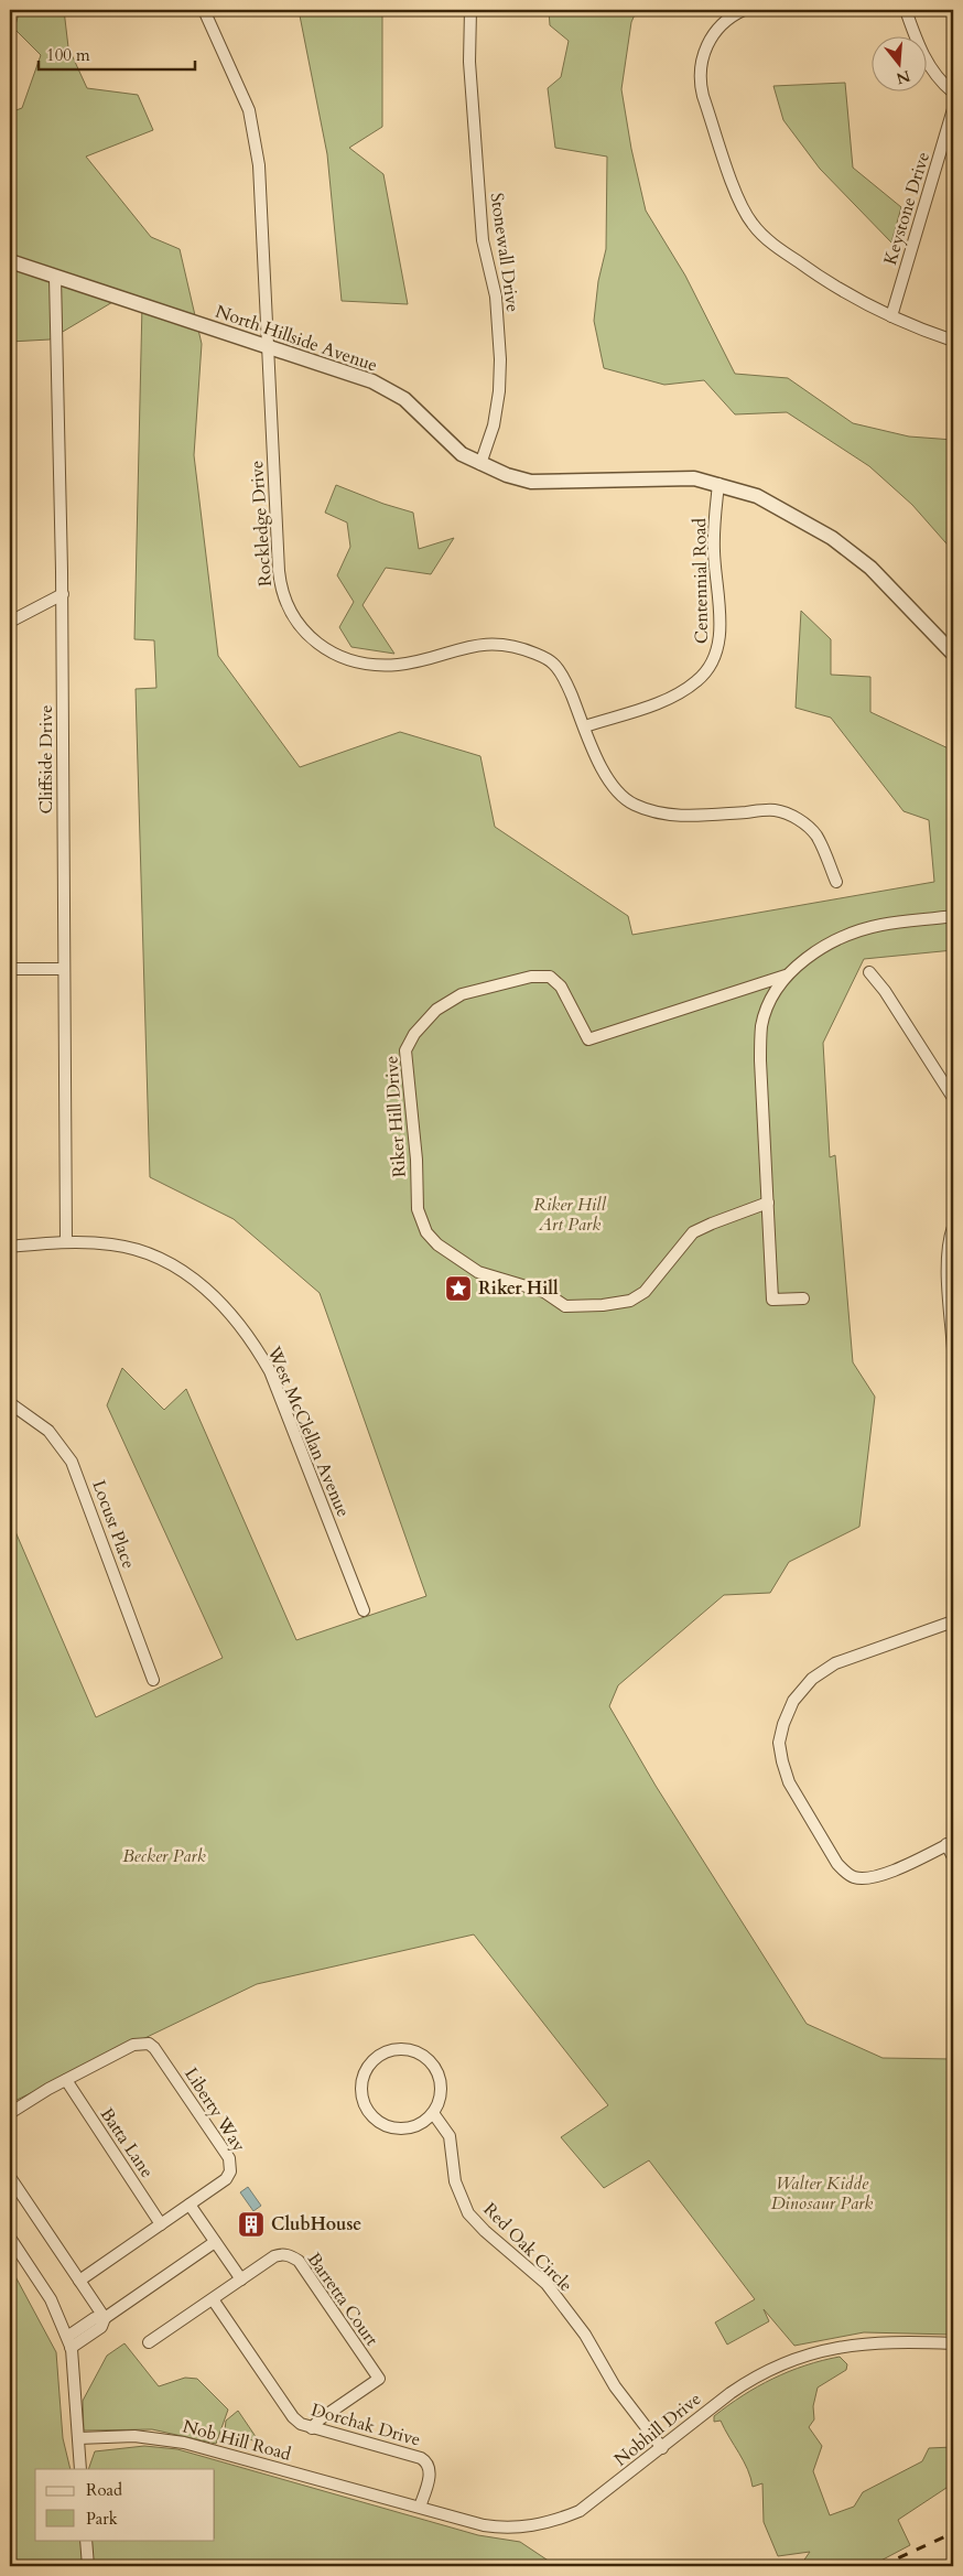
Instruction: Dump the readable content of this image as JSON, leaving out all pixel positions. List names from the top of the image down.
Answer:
{
  "streets": {
    "street": [
      "Keystone Drive",
      "Stonewall Drive",
      "North Hillside Avenue",
      "Rockledge Drive",
      "Centennial Road",
      "Cliffside Drive",
      "Riker Hill Drive",
      "West McClellan Avenue",
      "Locust Place",
      "Liberty Way",
      "Batta Lane",
      "Red Oak Circle",
      "Barretta Court",
      "Dorchak Drive",
      "Nobhill Drive",
      "Nob Hill Road"
    ]
  },
  "crossings": [
    ["Stonewall Drive", "North Hillside Avenue"],
    ["North Hillside Avenue", "Rockledge Drive"],
    ["North Hillside Avenue", "Centennial Road"],
    ["North Hillside Avenue", "Cliffside Drive"],
    ["Rockledge Drive", "Centennial Road"],
    ["Cliffside Drive", "West McClellan Avenue"],
    ["Liberty Way", "Batta Lane"],
    ["Red Oak Circle", "Nobhill Drive"],
    ["Barretta Court", "Dorchak Drive"],
    ["Dorchak Drive", "Nobhill Drive"],
    ["Nobhill Drive", "Nob Hill Road"]
  ],
  "parks": ["Riker Hill Art Park", "Becker Park", "Walter Kidde Dinosaur Park"],
  "places": {
    "place": ["Riker Hill"],
    "building": ["ClubHouse"]
  },
  "legend": ["Road", "Park"],
  "scale_bar": "100 m",
  "north": "bottom"
}
